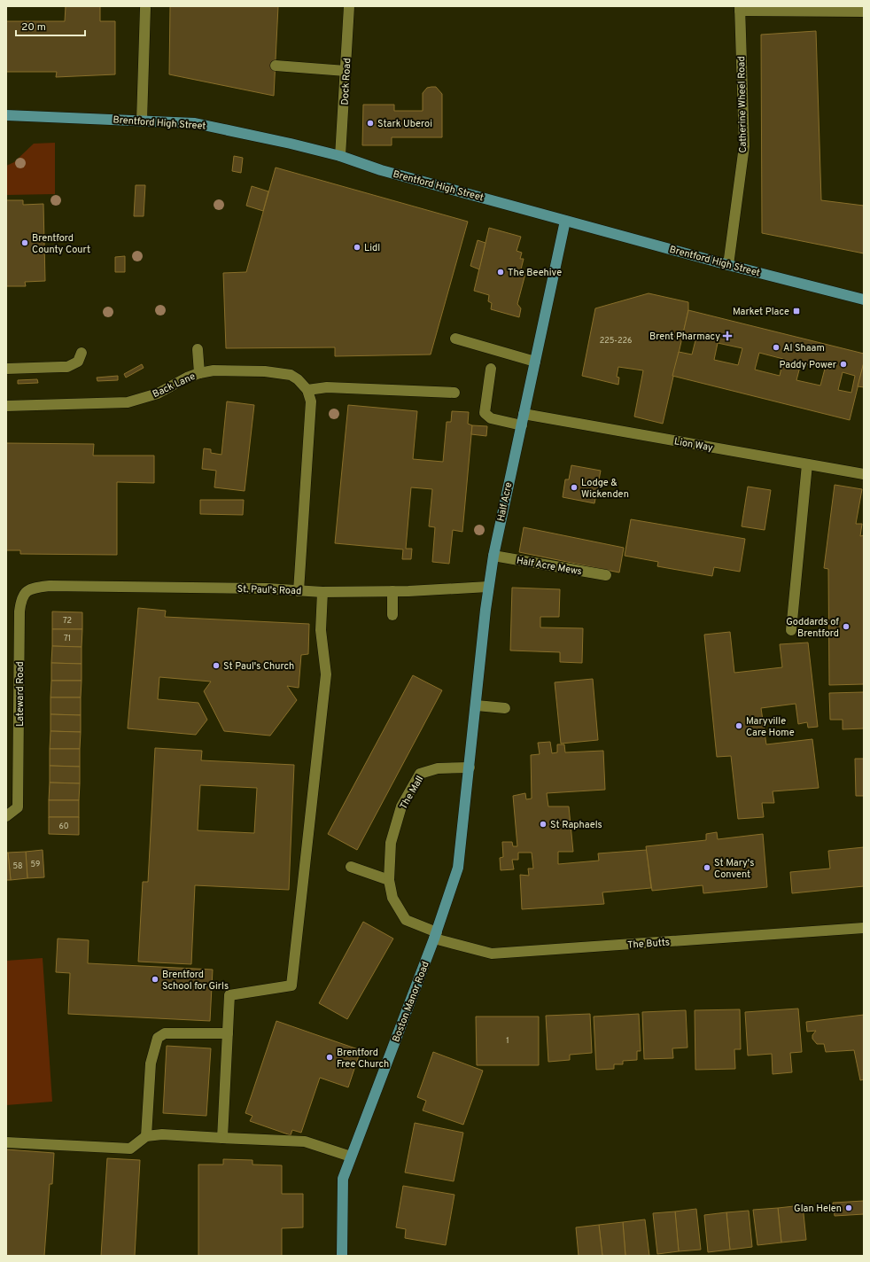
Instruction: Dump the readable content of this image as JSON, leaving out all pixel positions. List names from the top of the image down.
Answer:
{
  "streets": {
    "main road": ["Brentford High Street", "Half Acre", "Boston Manor Road"],
    "street": [
      "Dock Road",
      "Catherine Wheel Road",
      "Back Lane",
      "Lion Way",
      "Half Acre Mews",
      "St. Paul's Road",
      "Lateward Road",
      "The Mall",
      "The Butts"
    ]
  },
  "crossings": [
    ["Dock Road", "Brentford High Street"],
    ["Catherine Wheel Road", "Brentford High Street"],
    ["Brentford High Street", "Half Acre"],
    ["Lion Way", "Half Acre"],
    ["Half Acre", "Half Acre Mews"],
    ["Half Acre", "St. Paul's Road"],
    ["Half Acre", "The Mall"],
    ["Half Acre", "Boston Manor Road"],
    ["St. Paul's Road", "Lateward Road"],
    ["The Mall", "The Butts"],
    ["The Mall", "Boston Manor Road"],
    ["The Butts", "Boston Manor Road"]
  ],
  "places": {
    "other": [
      "Stark Uberoi",
      "Brentford County Court",
      "Lidl",
      "The Beehive",
      "Al Shaam",
      "Paddy Power",
      "Lodge & Wickenden",
      "Goddards of Brentford",
      "St Paul's Church",
      "Maryville Care Home",
      "St Raphaels",
      "St Mary's Convent",
      "Brentford School for Girls",
      "Brentford Free Church",
      "Glan Helen"
    ],
    "transit": ["Market Place"],
    "health": ["Brent Pharmacy"]
  },
  "house_numbers": [
    "225-226",
    "72",
    "71",
    "60",
    "59",
    "58",
    "1"
  ],
  "scale_bar": "20 m"
}
